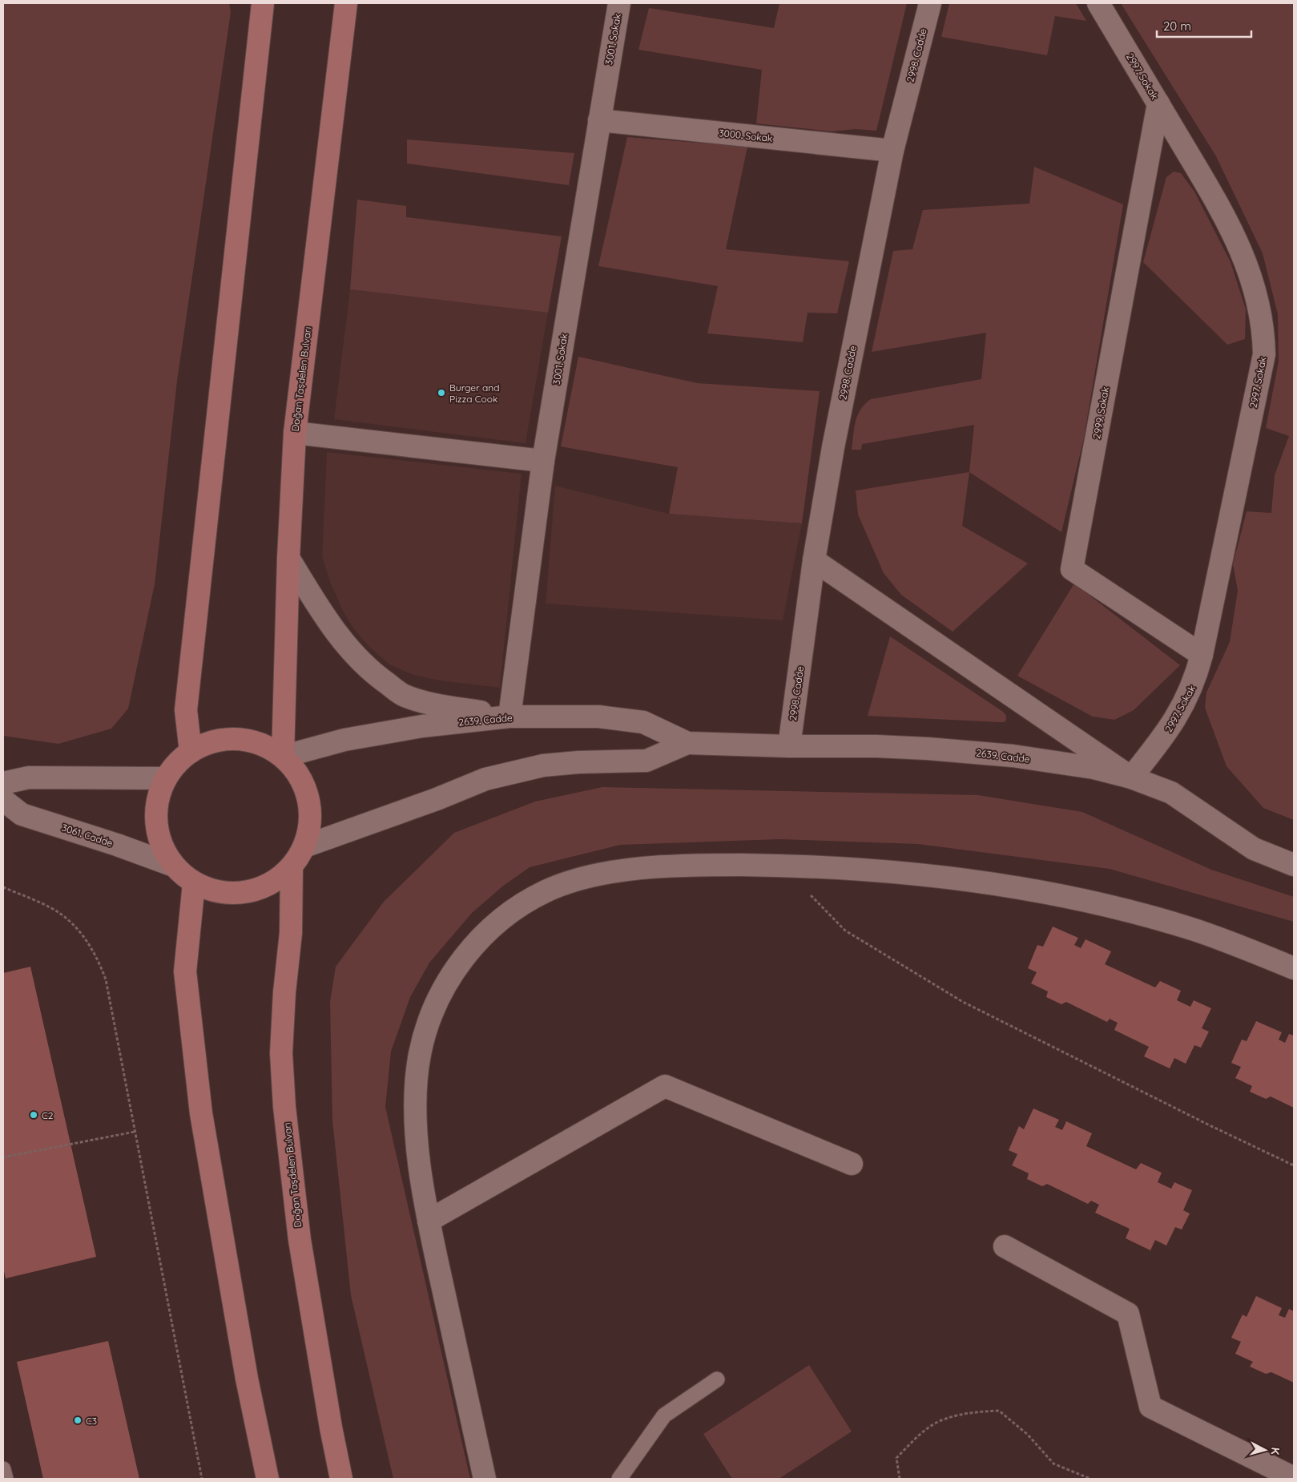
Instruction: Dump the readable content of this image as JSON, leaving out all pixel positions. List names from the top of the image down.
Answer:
{
  "streets": {
    "main road": ["Doğan Taşdelen Bulvarı"],
    "street": [
      "3001. Sokak",
      "2998. Cadde",
      "2997. Sokak",
      "3000. Sokak",
      "2999. Sokak",
      "2639. Cadde",
      "3061. Cadde"
    ]
  },
  "crossings": [
    ["3001. Sokak", "3000. Sokak"],
    ["3001. Sokak", "2639. Cadde"],
    ["2998. Cadde", "3000. Sokak"],
    ["2998. Cadde", "2639. Cadde"],
    ["2997. Sokak", "2999. Sokak"],
    ["2997. Sokak", "2639. Cadde"],
    ["Doğan Taşdelen Bulvarı", "2639. Cadde"]
  ],
  "places": ["Burger and Pizza Cook", "C2", "C3"],
  "scale_bar": "20 m",
  "north": "right"
}
